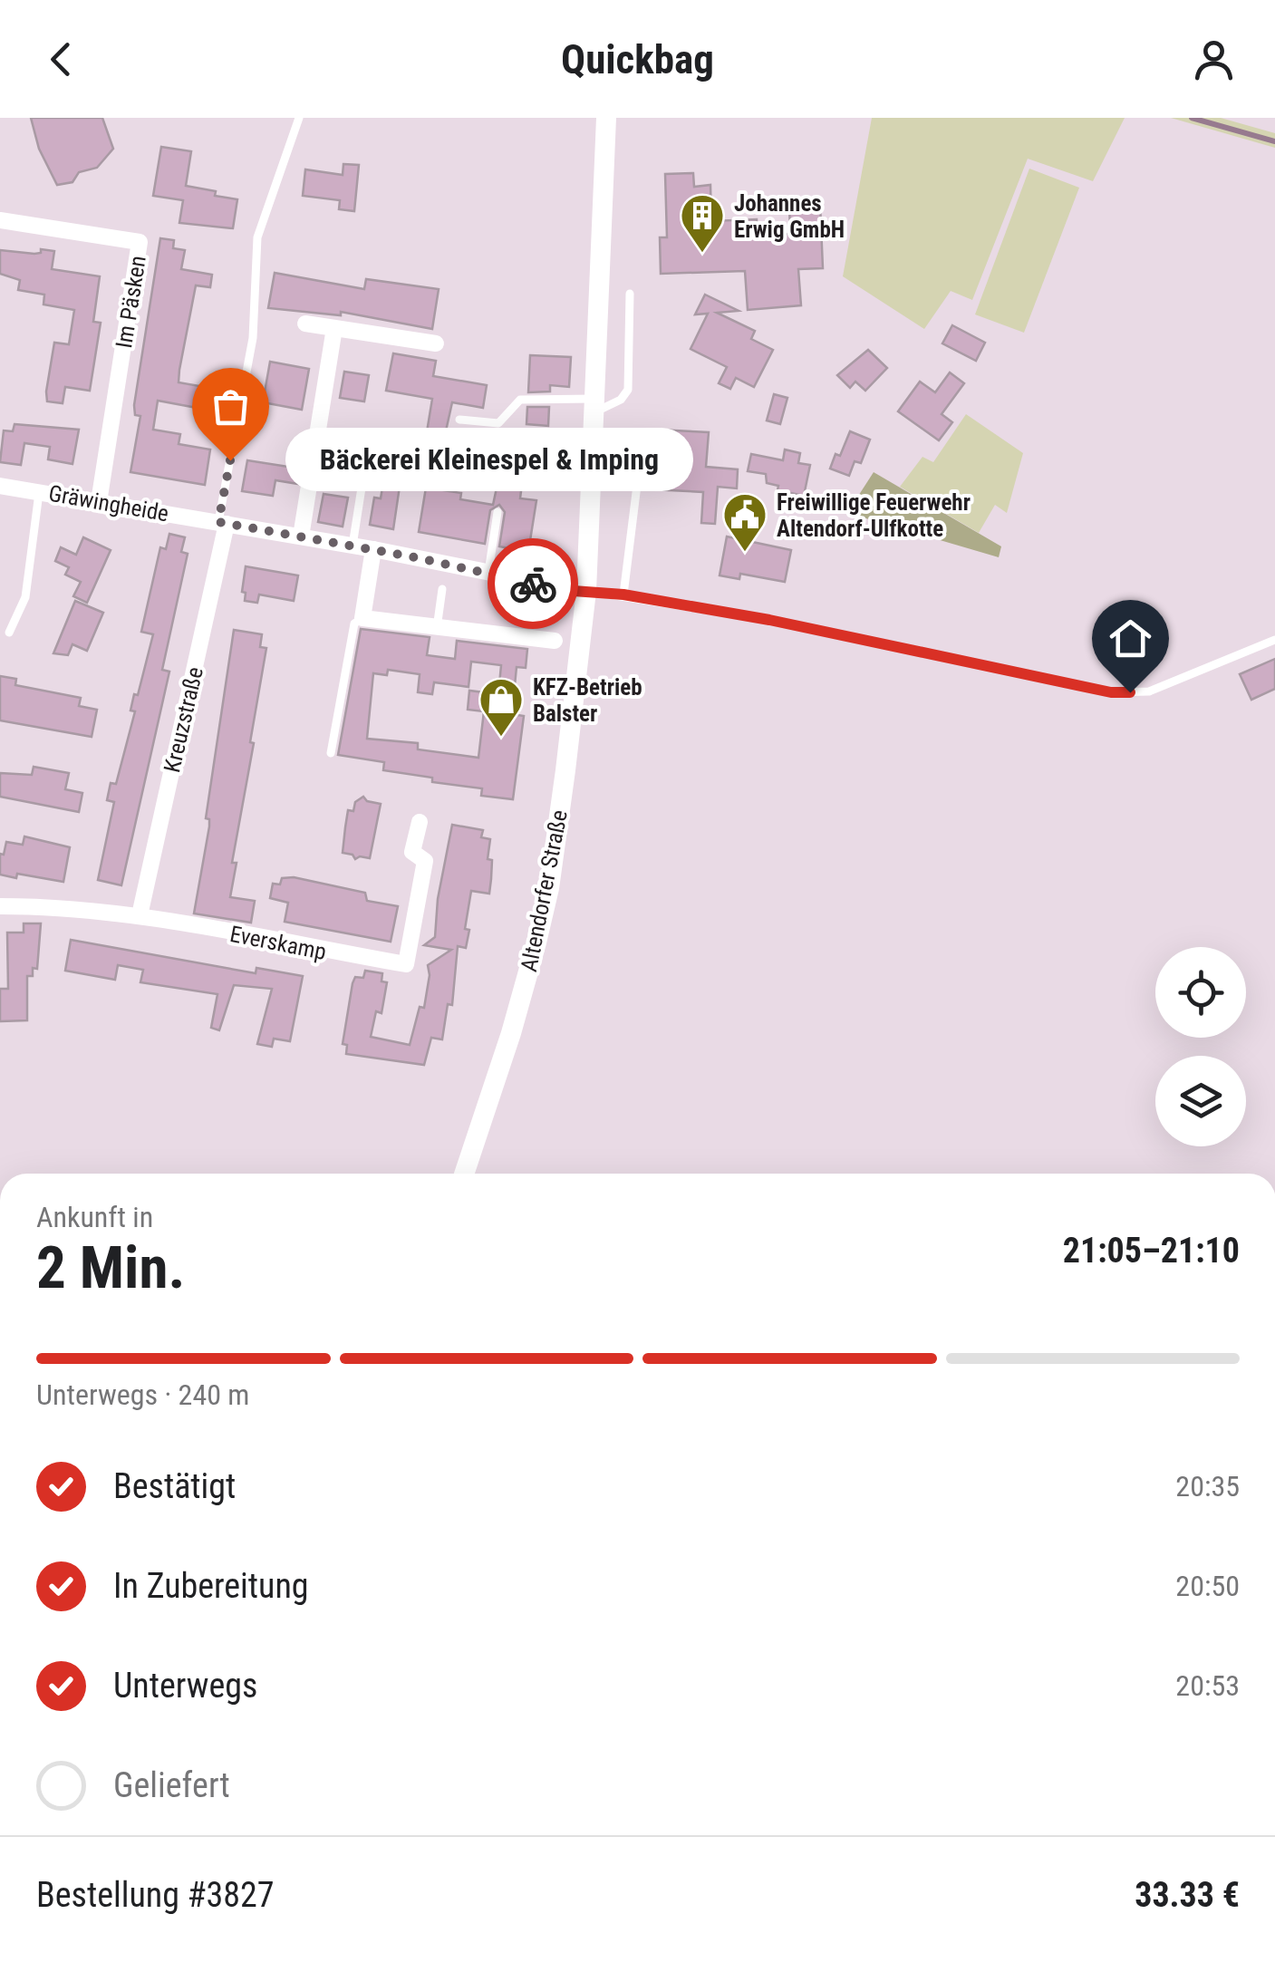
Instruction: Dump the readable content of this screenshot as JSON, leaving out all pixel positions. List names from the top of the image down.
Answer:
{
  "streets": {
    "street": [
      "Im Päsken",
      "Gräwingheide",
      "Kreuzstraße",
      "Altendorfer Straße",
      "Everskamp"
    ]
  },
  "crossings": [
    ["Im Päsken", "Gräwingheide"],
    ["Gräwingheide", "Kreuzstraße"],
    ["Gräwingheide", "Altendorfer Straße"],
    ["Kreuzstraße", "Everskamp"]
  ],
  "places": {
    "building": ["Johannes Erwig GmbH"],
    "other": ["Bäckerei Kleinespel & Imping"],
    "public building": ["Freiwillige Feuerwehr Altendorf-Ulfkotte"],
    "shop": ["KFZ-Betrieb Balster"]
  },
  "page": {
    "header": "Quickbag",
    "bubble": "Bäckerei Kleinespel & Imping",
    "heading": ["2 Min.", "Ankunft in", "21:05–21:10"],
    "panel": ["Bestellung #3827", "33.33 €"],
    "bar": "Unterwegs · 240 m",
    "list": [
      ["Bestätigt", "20:35"],
      ["In Zubereitung", "20:50"],
      ["Unterwegs", "20:53"],
      "Geliefert"
    ]
  }
}
